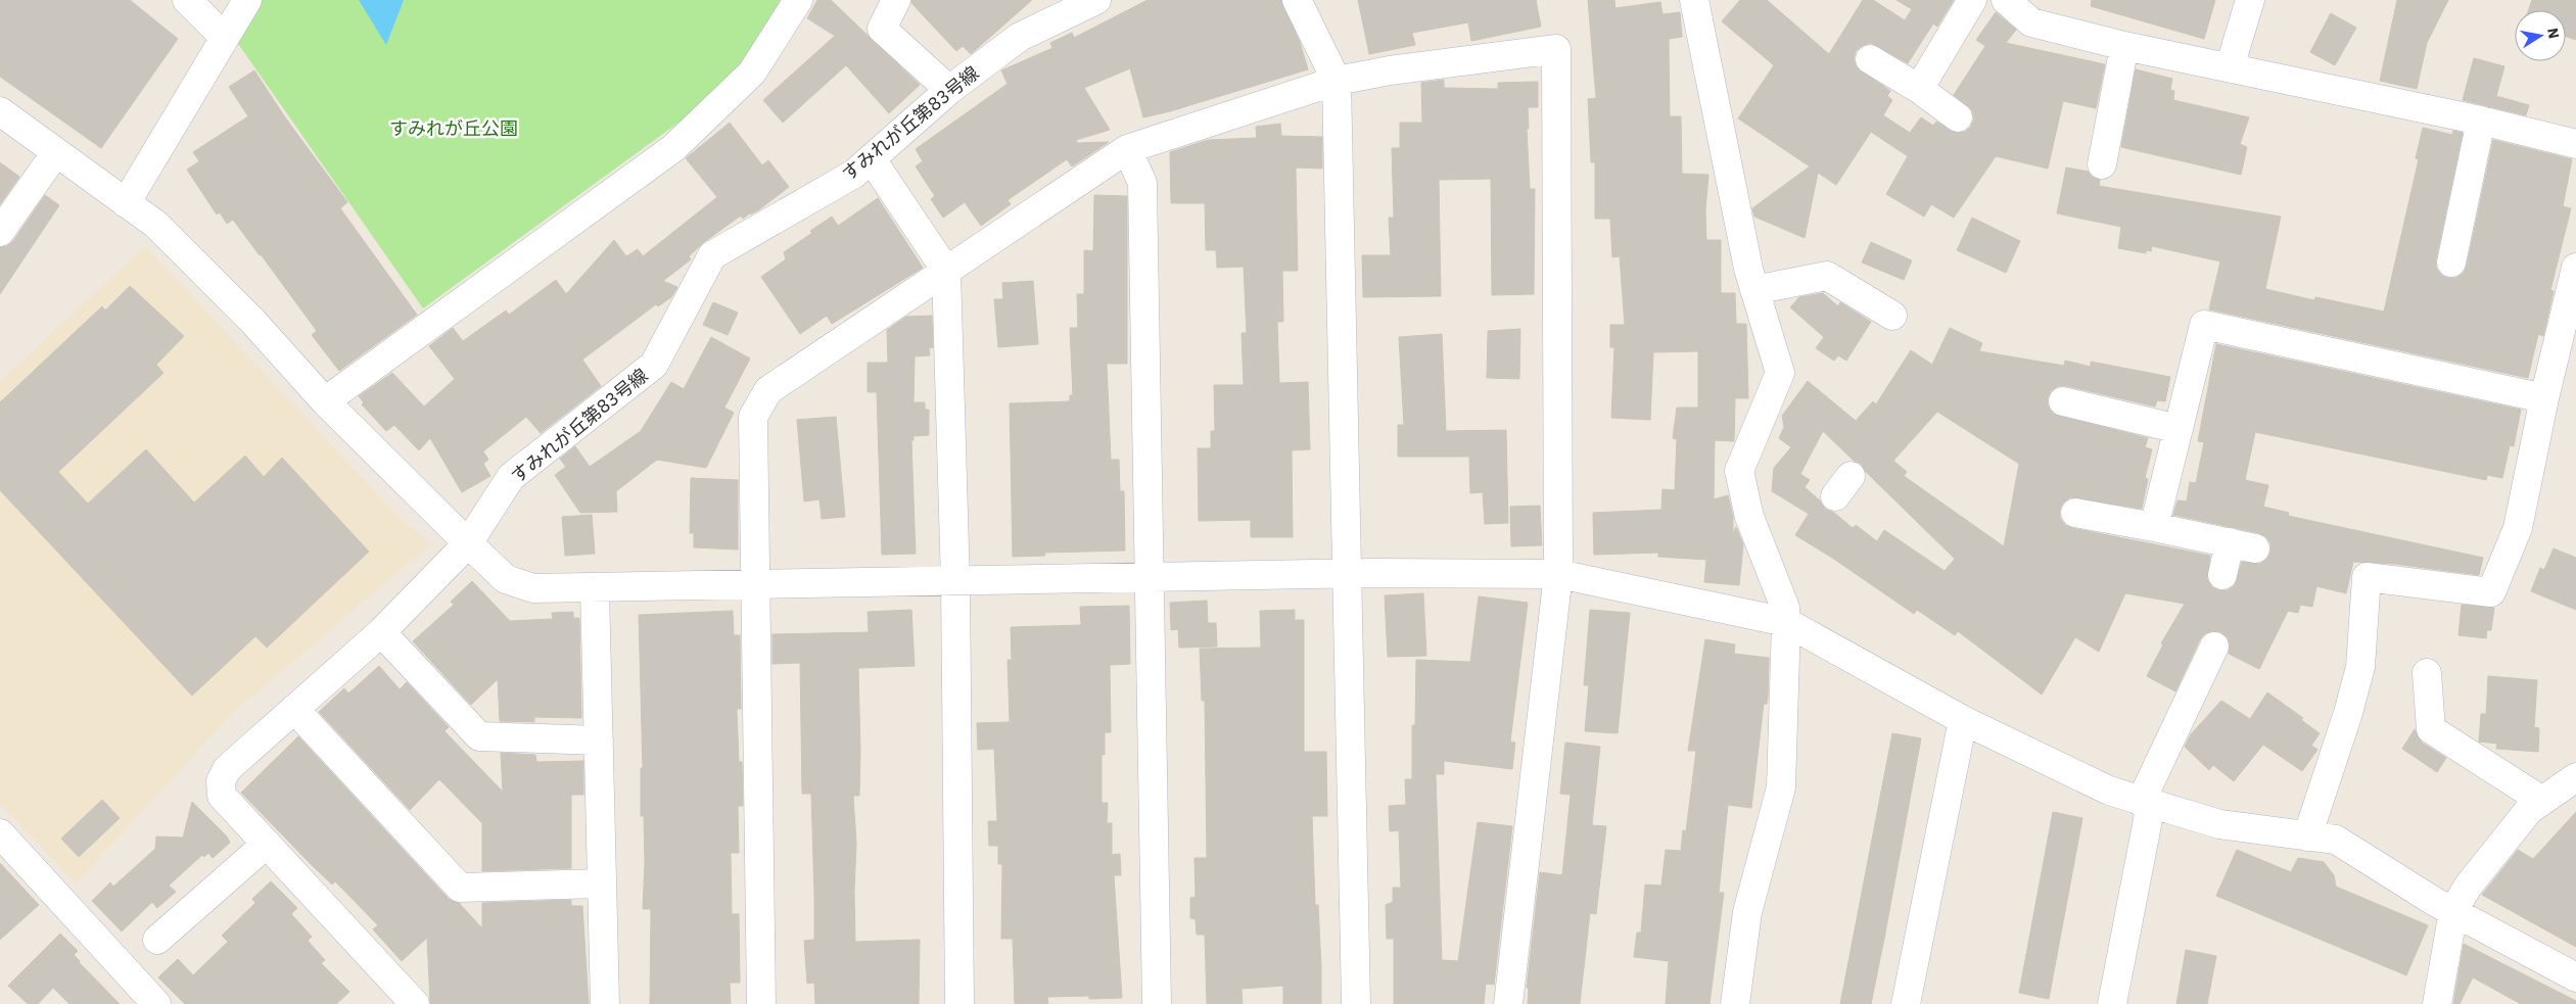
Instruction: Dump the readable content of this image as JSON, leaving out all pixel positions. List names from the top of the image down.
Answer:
{
  "streets": {
    "street": ["すみれが丘第83号線"]
  },
  "parks": ["すみれが丘公園"],
  "north": "right"
}
